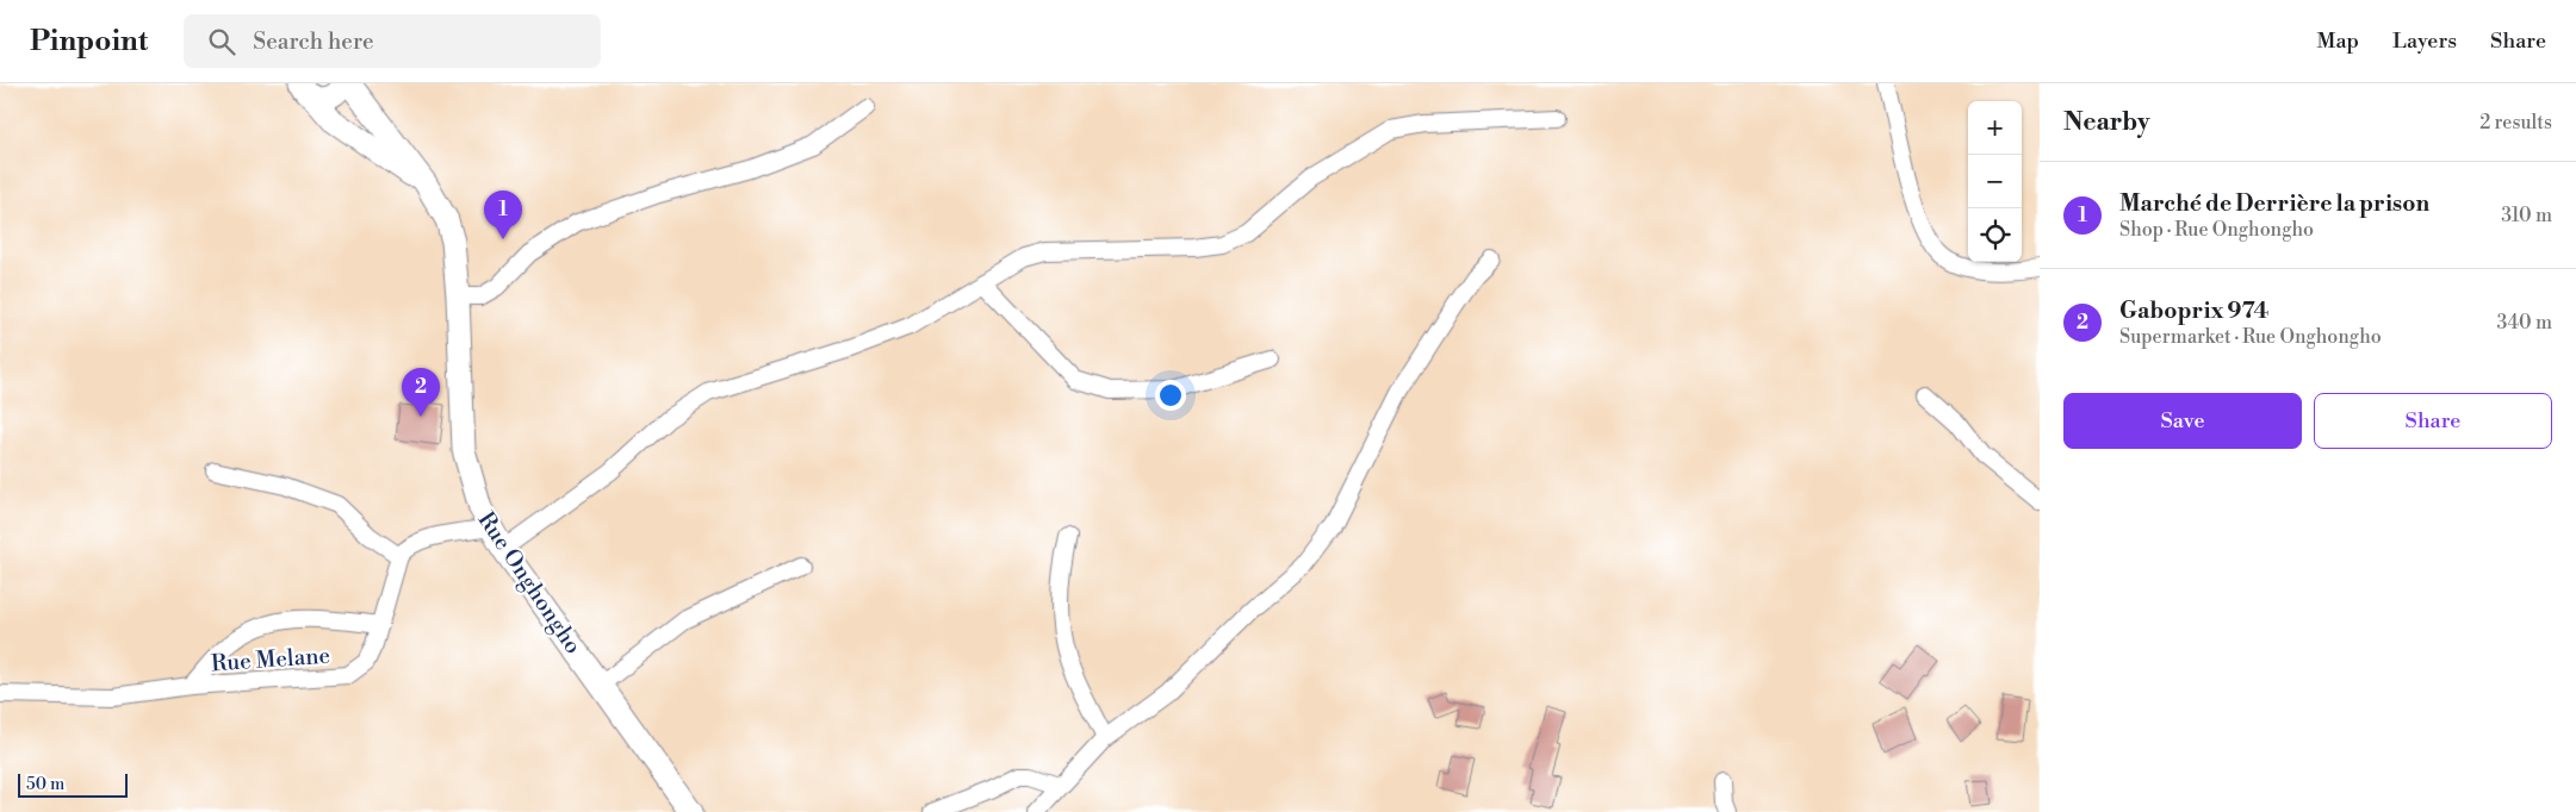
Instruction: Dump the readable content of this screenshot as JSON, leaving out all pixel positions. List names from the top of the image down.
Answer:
{
  "streets": {
    "main road": ["Rue Onghongho"],
    "street": ["Rue Melane"]
  },
  "scale_bar": "50 m",
  "page": {
    "header": "Pinpoint",
    "search": "Search here",
    "nav": ["Map", "Layers", "Share"],
    "heading": ["Nearby", "2 results"],
    "map_buttons": ["+", "−"],
    "list": [
      {
        "mark": "1",
        "name": "Marché de Derrière la prison",
        "note": "Shop · Rue Onghongho",
        "value": "310 m"
      },
      {
        "mark": "2",
        "name": "Gaboprix 974",
        "note": "Supermarket · Rue Onghongho",
        "value": "340 m"
      }
    ],
    "pins": ["1", "2"],
    "buttons": ["Save", "Share"],
    "scale": "50 m"
  }
}
